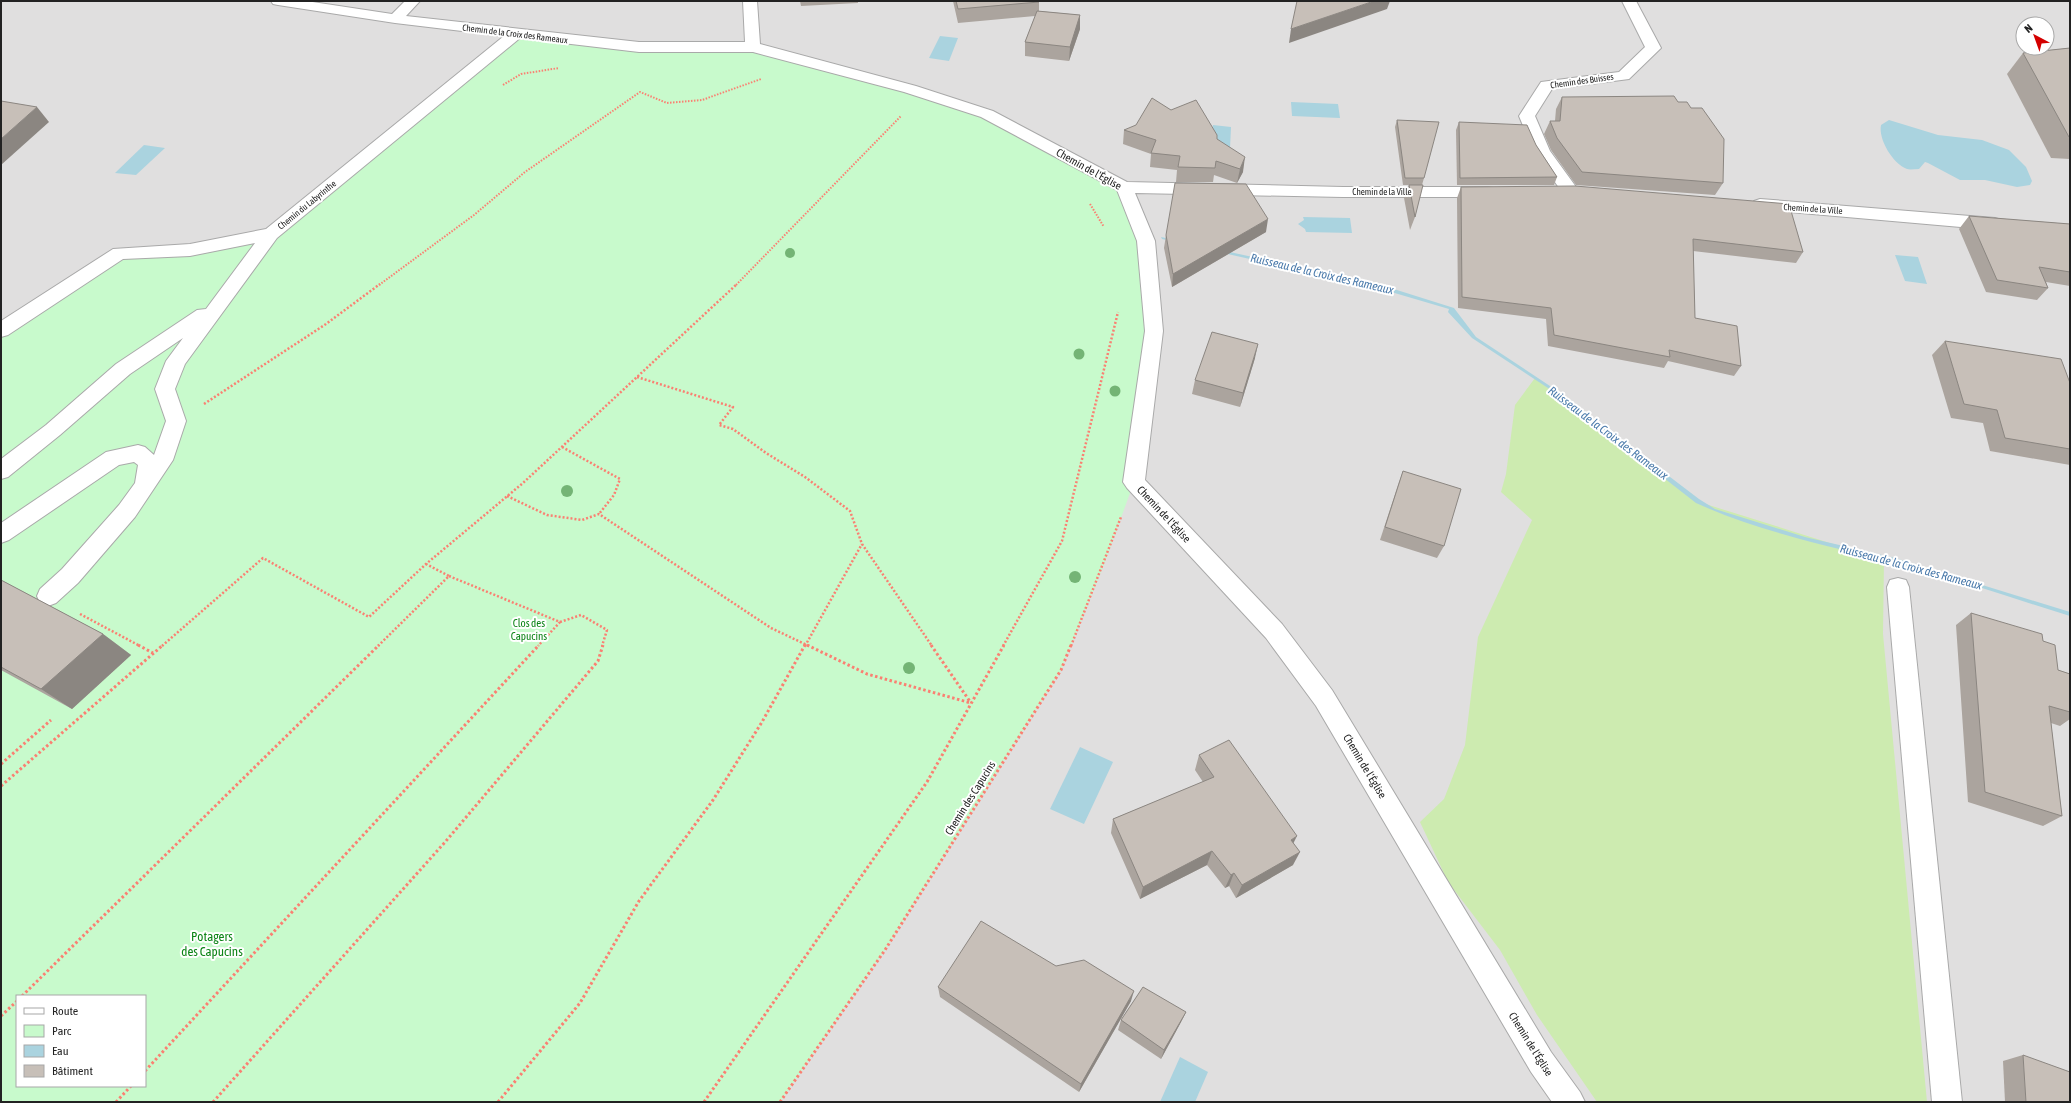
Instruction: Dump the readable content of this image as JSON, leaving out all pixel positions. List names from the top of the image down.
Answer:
{
  "streets": {
    "street": [
      "Chemin de la Croix des Rameaux",
      "Chemin des Buisses",
      "Chemin de l'Église",
      "Chemin de la Ville",
      "Chemin du Labyrinthe"
    ],
    "path": ["Chemin des Capucins"]
  },
  "crossings": [
    ["Chemin de la Croix des Rameaux", "Chemin de l'Église"],
    ["Chemin de la Croix des Rameaux", "Chemin du Labyrinthe"],
    ["Chemin de l'Église", "Chemin de la Ville"],
    ["Chemin de l'Église", "Chemin des Capucins"]
  ],
  "water": ["Ruisseau de la Croix des Rameaux"],
  "parks": ["Clos des Capucins", "Potagers des Capucins"],
  "legend": [
    "Route",
    "Parc",
    "Eau",
    "Bâtiment"
  ],
  "north": "top left"
}
